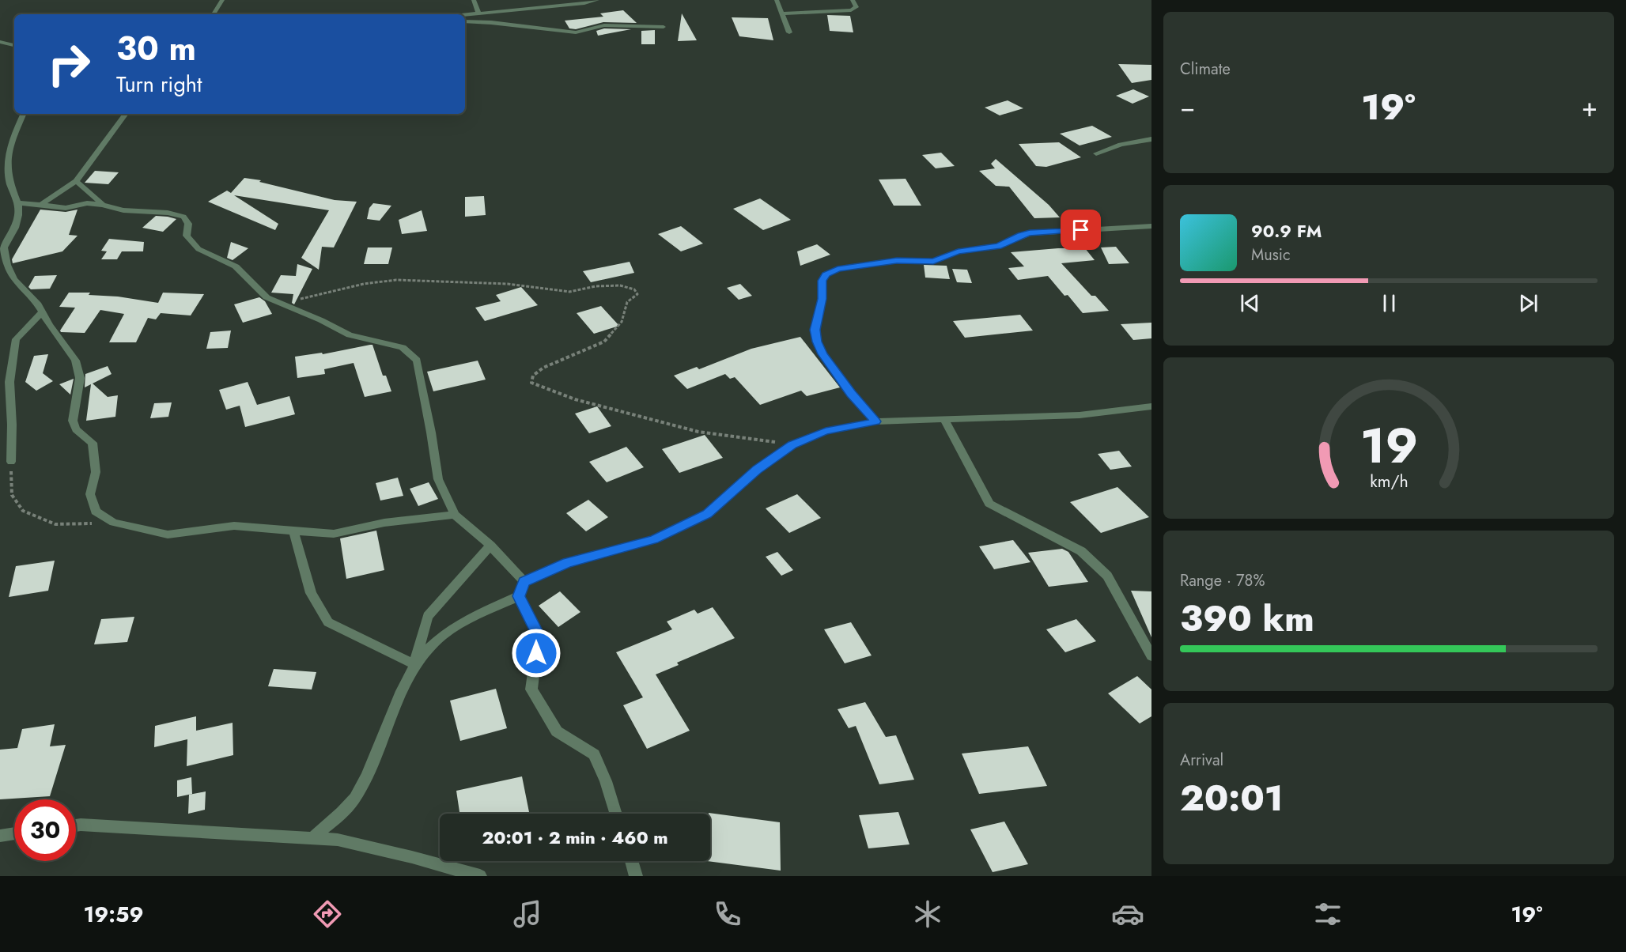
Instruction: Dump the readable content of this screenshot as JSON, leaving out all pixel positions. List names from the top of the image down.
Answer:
{
  "page": {
    "tile": [
      "Climate",
      ["Range · 78%", "390 km"],
      ["Arrival", "20:01"]
    ],
    "turn": ["30 m", "Turn right"],
    "heat": ["−", "19°", "+"],
    "song": ["90.9 FM", "Music"],
    "limit": "30",
    "trip": "20:01 · 2 min · 460 m",
    "tabs": ["19:59", "19°"],
    "gauge": ["19", "km/h"]
  }
}
